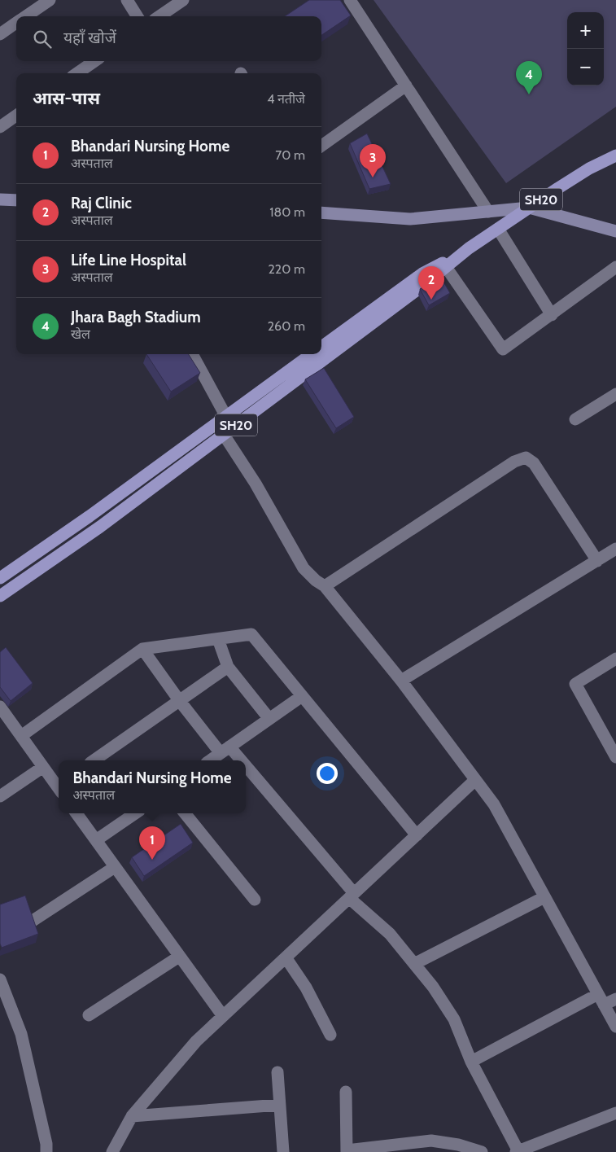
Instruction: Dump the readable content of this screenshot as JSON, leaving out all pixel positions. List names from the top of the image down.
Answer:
{
  "streets": {
    "main road": ["SH20"]
  },
  "page": {
    "map_buttons": ["+", "−"],
    "search": "यहाँ खोजें",
    "pins": [
      "4",
      "3",
      "2",
      "1"
    ],
    "heading": ["आस-पास", "4 नतीजे"],
    "list": [
      {
        "mark": "1",
        "name": "Bhandari Nursing Home",
        "note": "अस्पताल",
        "value": "70 m"
      },
      {
        "mark": "2",
        "name": "Raj Clinic",
        "note": "अस्पताल",
        "value": "180 m"
      },
      {
        "mark": "3",
        "name": "Life Line Hospital",
        "note": "अस्पताल",
        "value": "220 m"
      },
      {
        "mark": "4",
        "name": "Jhara Bagh Stadium",
        "note": "खेल",
        "value": "260 m"
      }
    ],
    "popup": ["Bhandari Nursing Home", "अस्पताल"]
  }
}
